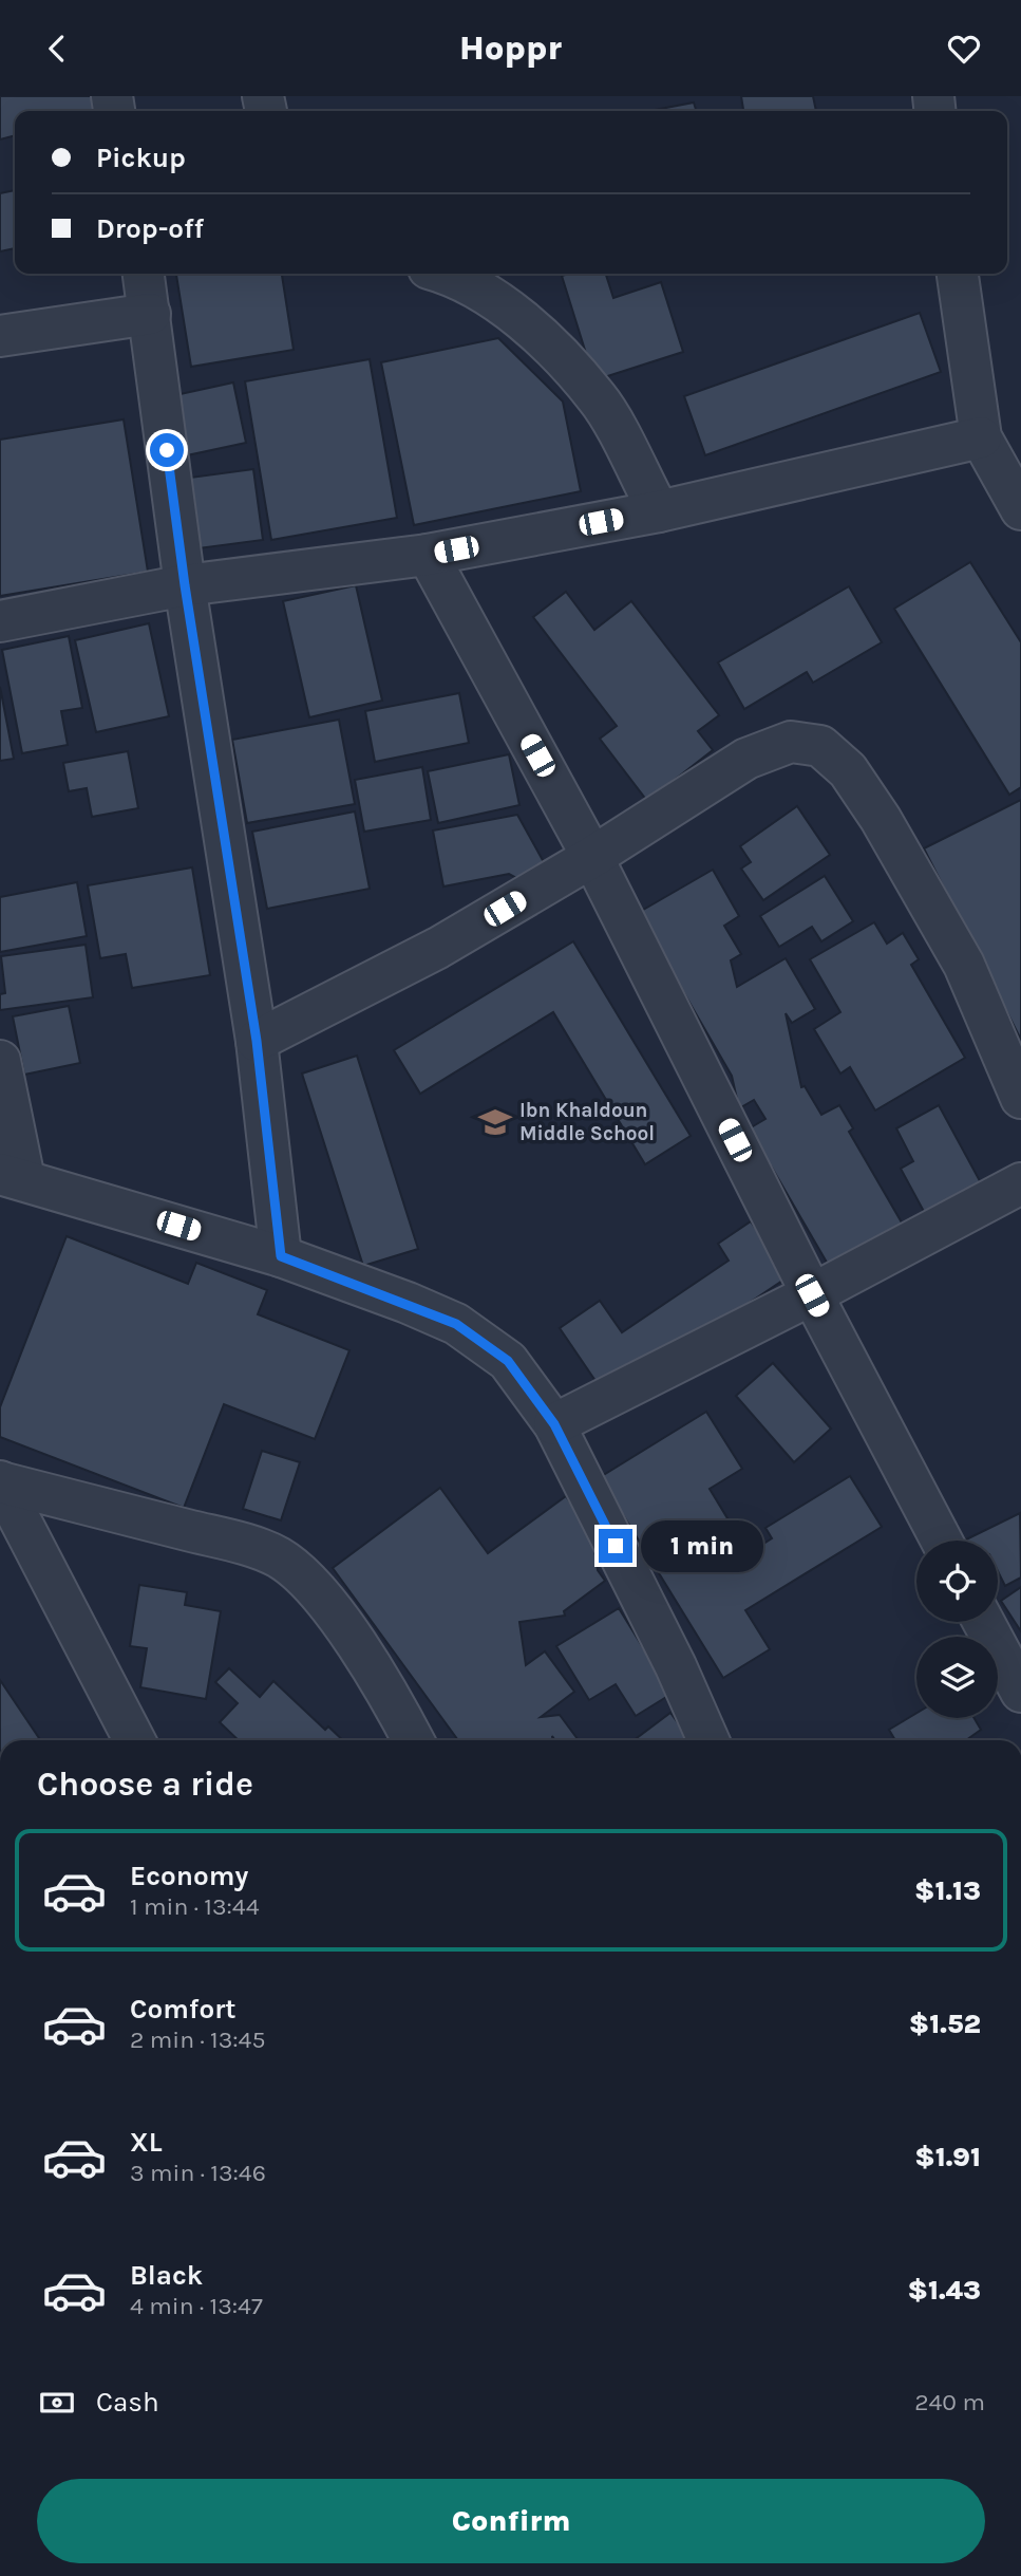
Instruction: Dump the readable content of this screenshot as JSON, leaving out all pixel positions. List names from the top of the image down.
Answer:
{
  "places": {
    "school or university": ["Ibn Khaldoun Middle School"]
  },
  "page": {
    "header": "Hoppr",
    "banner": ["Pickup", "Drop-off"],
    "bubble": "1 min",
    "heading": "Choose a ride",
    "list": [
      {
        "name": "Economy",
        "note": "1 min · 13:44",
        "value": "$1.13"
      },
      {
        "name": "Comfort",
        "note": "2 min · 13:45",
        "value": "$1.52"
      },
      {
        "name": "XL",
        "note": "3 min · 13:46",
        "value": "$1.91"
      },
      {
        "name": "Black",
        "note": "4 min · 13:47",
        "value": "$1.43"
      }
    ],
    "pay": ["Cash", "240 m"],
    "buttons": "Confirm"
  }
}
